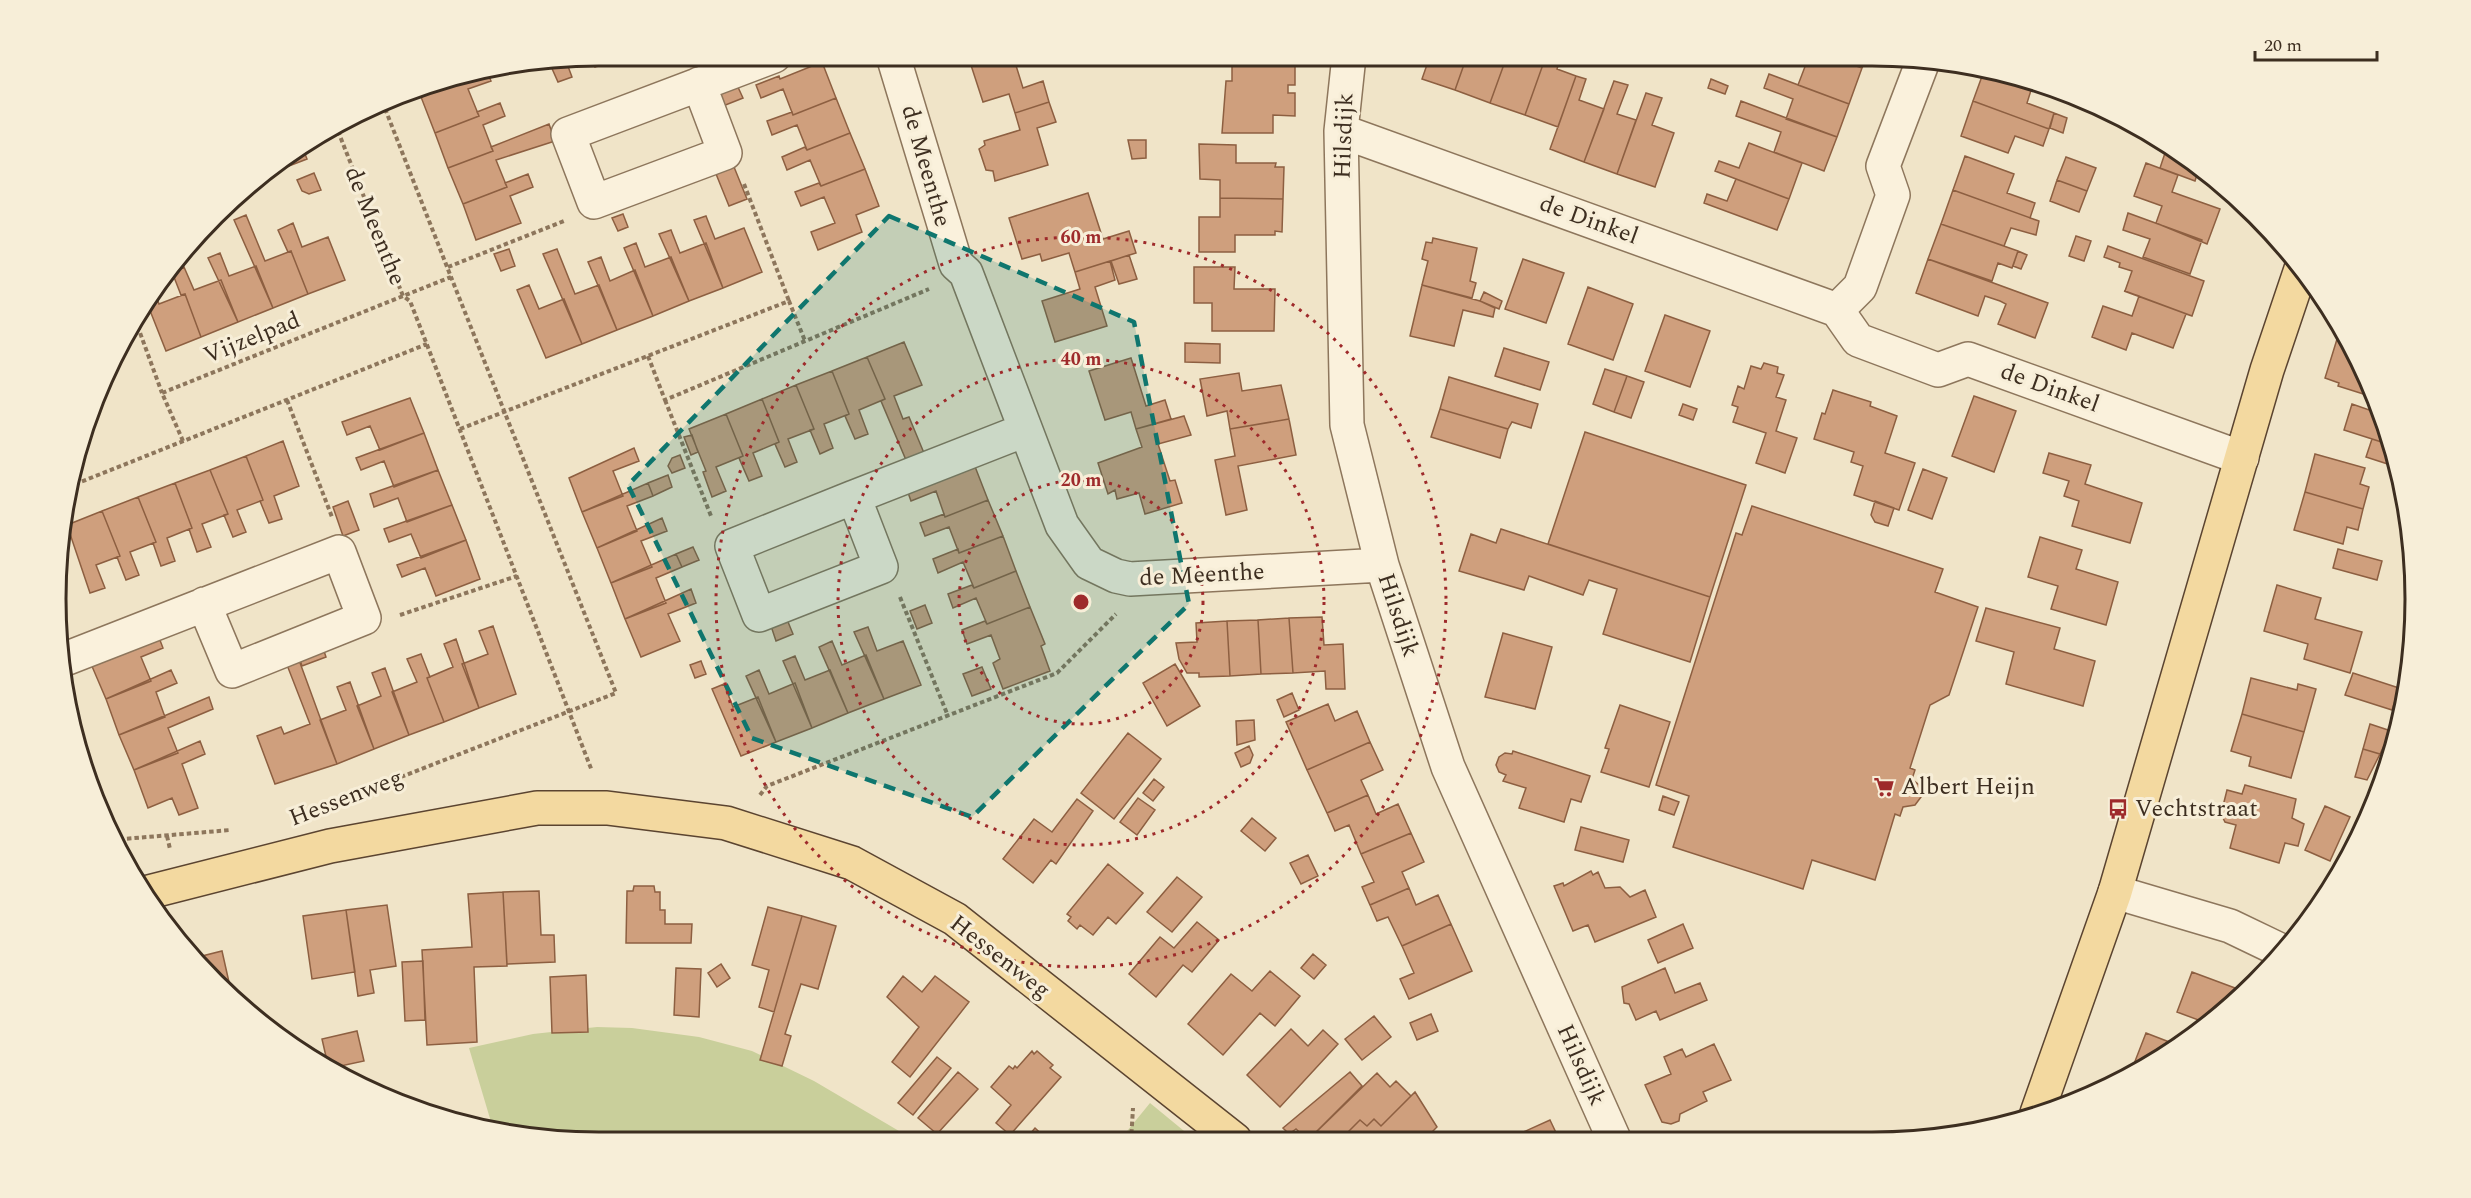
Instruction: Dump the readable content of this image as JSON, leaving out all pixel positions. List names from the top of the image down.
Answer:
{
  "streets": {
    "main road": ["Hessenweg"],
    "street": ["Hilsdijk", "de Meenthe", "de Dinkel"],
    "path": ["Vijzelpad"]
  },
  "crossings": [
    ["Hilsdijk", "de Meenthe"],
    ["Hilsdijk", "de Dinkel"],
    ["de Meenthe", "Vijzelpad"],
    ["de Meenthe", "Hessenweg"]
  ],
  "places": {
    "supermarket": ["Albert Heijn"],
    "bus stop": ["Vechtstraat"]
  },
  "scale_bar": "20 m",
  "rings": ["60 m", "40 m", "20 m"]
}
